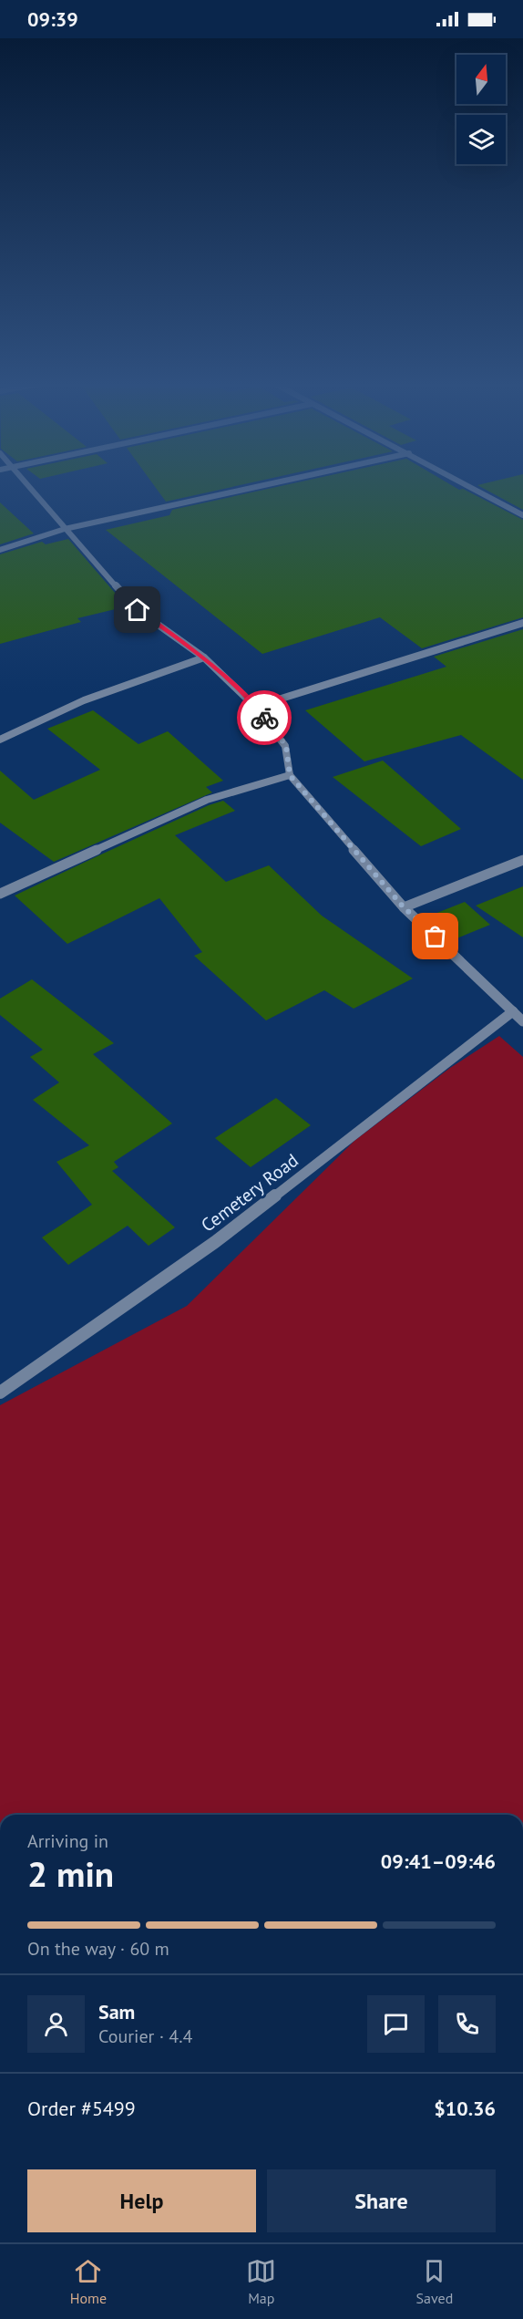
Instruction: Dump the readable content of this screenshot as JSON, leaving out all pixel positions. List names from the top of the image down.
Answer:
{
  "streets": {
    "street": ["Cemetery Road"]
  },
  "north": "top",
  "page": {
    "status": "09:39",
    "heading": ["2 min", "Arriving in", "09:41–09:46"],
    "panel": [
      "Sam",
      "Courier · 4.4",
      "Order #5499",
      "$10.36"
    ],
    "bar": "On the way · 60 m",
    "buttons": ["Help", "Share"],
    "tabs": ["Home", "Map", "Saved"]
  }
}
